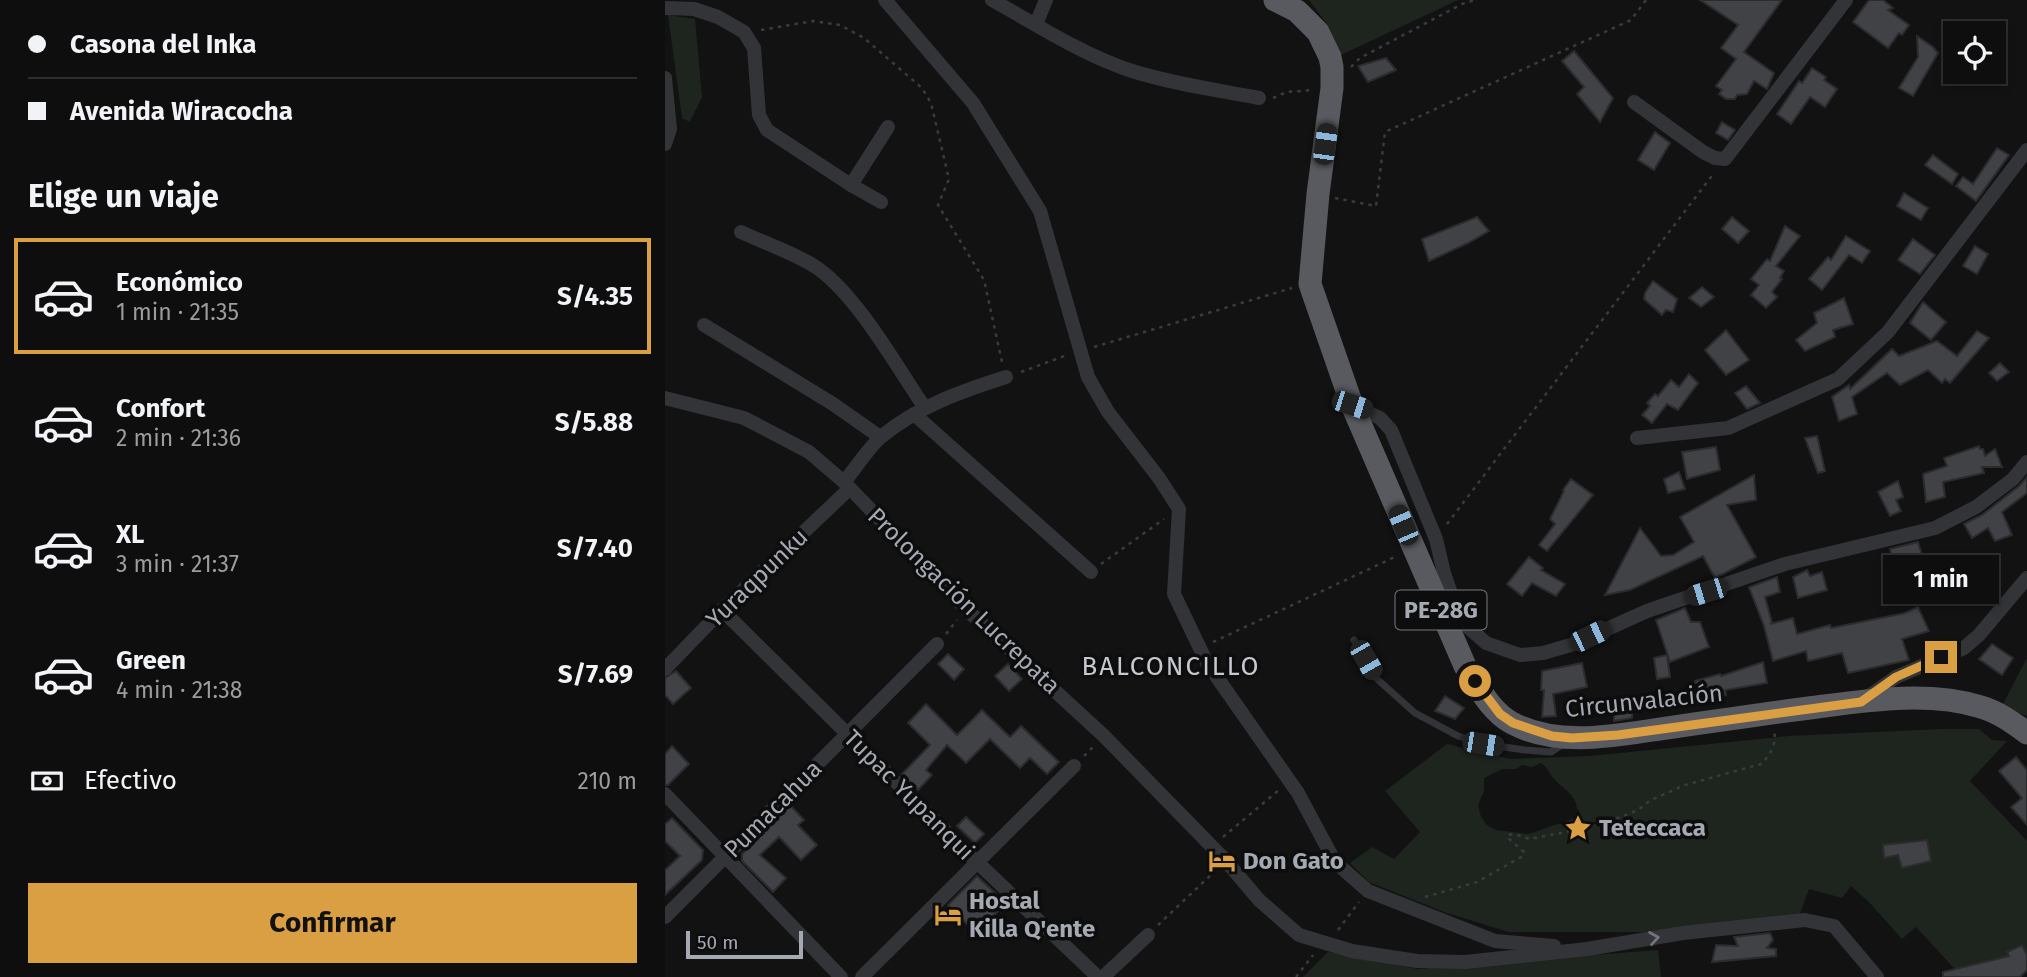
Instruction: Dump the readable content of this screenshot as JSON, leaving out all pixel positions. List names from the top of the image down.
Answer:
{
  "streets": {
    "highway": ["PE-28G", "Circunvalación"],
    "street": [
      "Yuraqpunku",
      "Prolongación Lucrepata",
      "Tupac Yupanqui",
      "Pumacahua"
    ]
  },
  "crossings": [
    ["Yuraqpunku", "Prolongación Lucrepata"],
    ["Yuraqpunku", "Tupac Yupanqui"],
    ["Tupac Yupanqui", "Pumacahua"]
  ],
  "districts": ["BALCONCILLO"],
  "places": {
    "place": ["Teteccaca"],
    "hotel": ["Don Gato", "Hostal Killa Q'ente"]
  },
  "scale_bar": "50 m",
  "page": {
    "banner": ["Casona del Inka", "Avenida Wiracocha"],
    "heading": "Elige un viaje",
    "list": [
      {
        "name": "Económico",
        "note": "1 min · 21:35",
        "value": "S/4.35"
      },
      {
        "name": "Confort",
        "note": "2 min · 21:36",
        "value": "S/5.88"
      },
      {
        "name": "XL",
        "note": "3 min · 21:37",
        "value": "S/7.40"
      },
      {
        "name": "Green",
        "note": "4 min · 21:38",
        "value": "S/7.69"
      }
    ],
    "bubble": "1 min",
    "pay": ["Efectivo", "210 m"],
    "buttons": "Confirmar",
    "scale": "50 m"
  }
}
